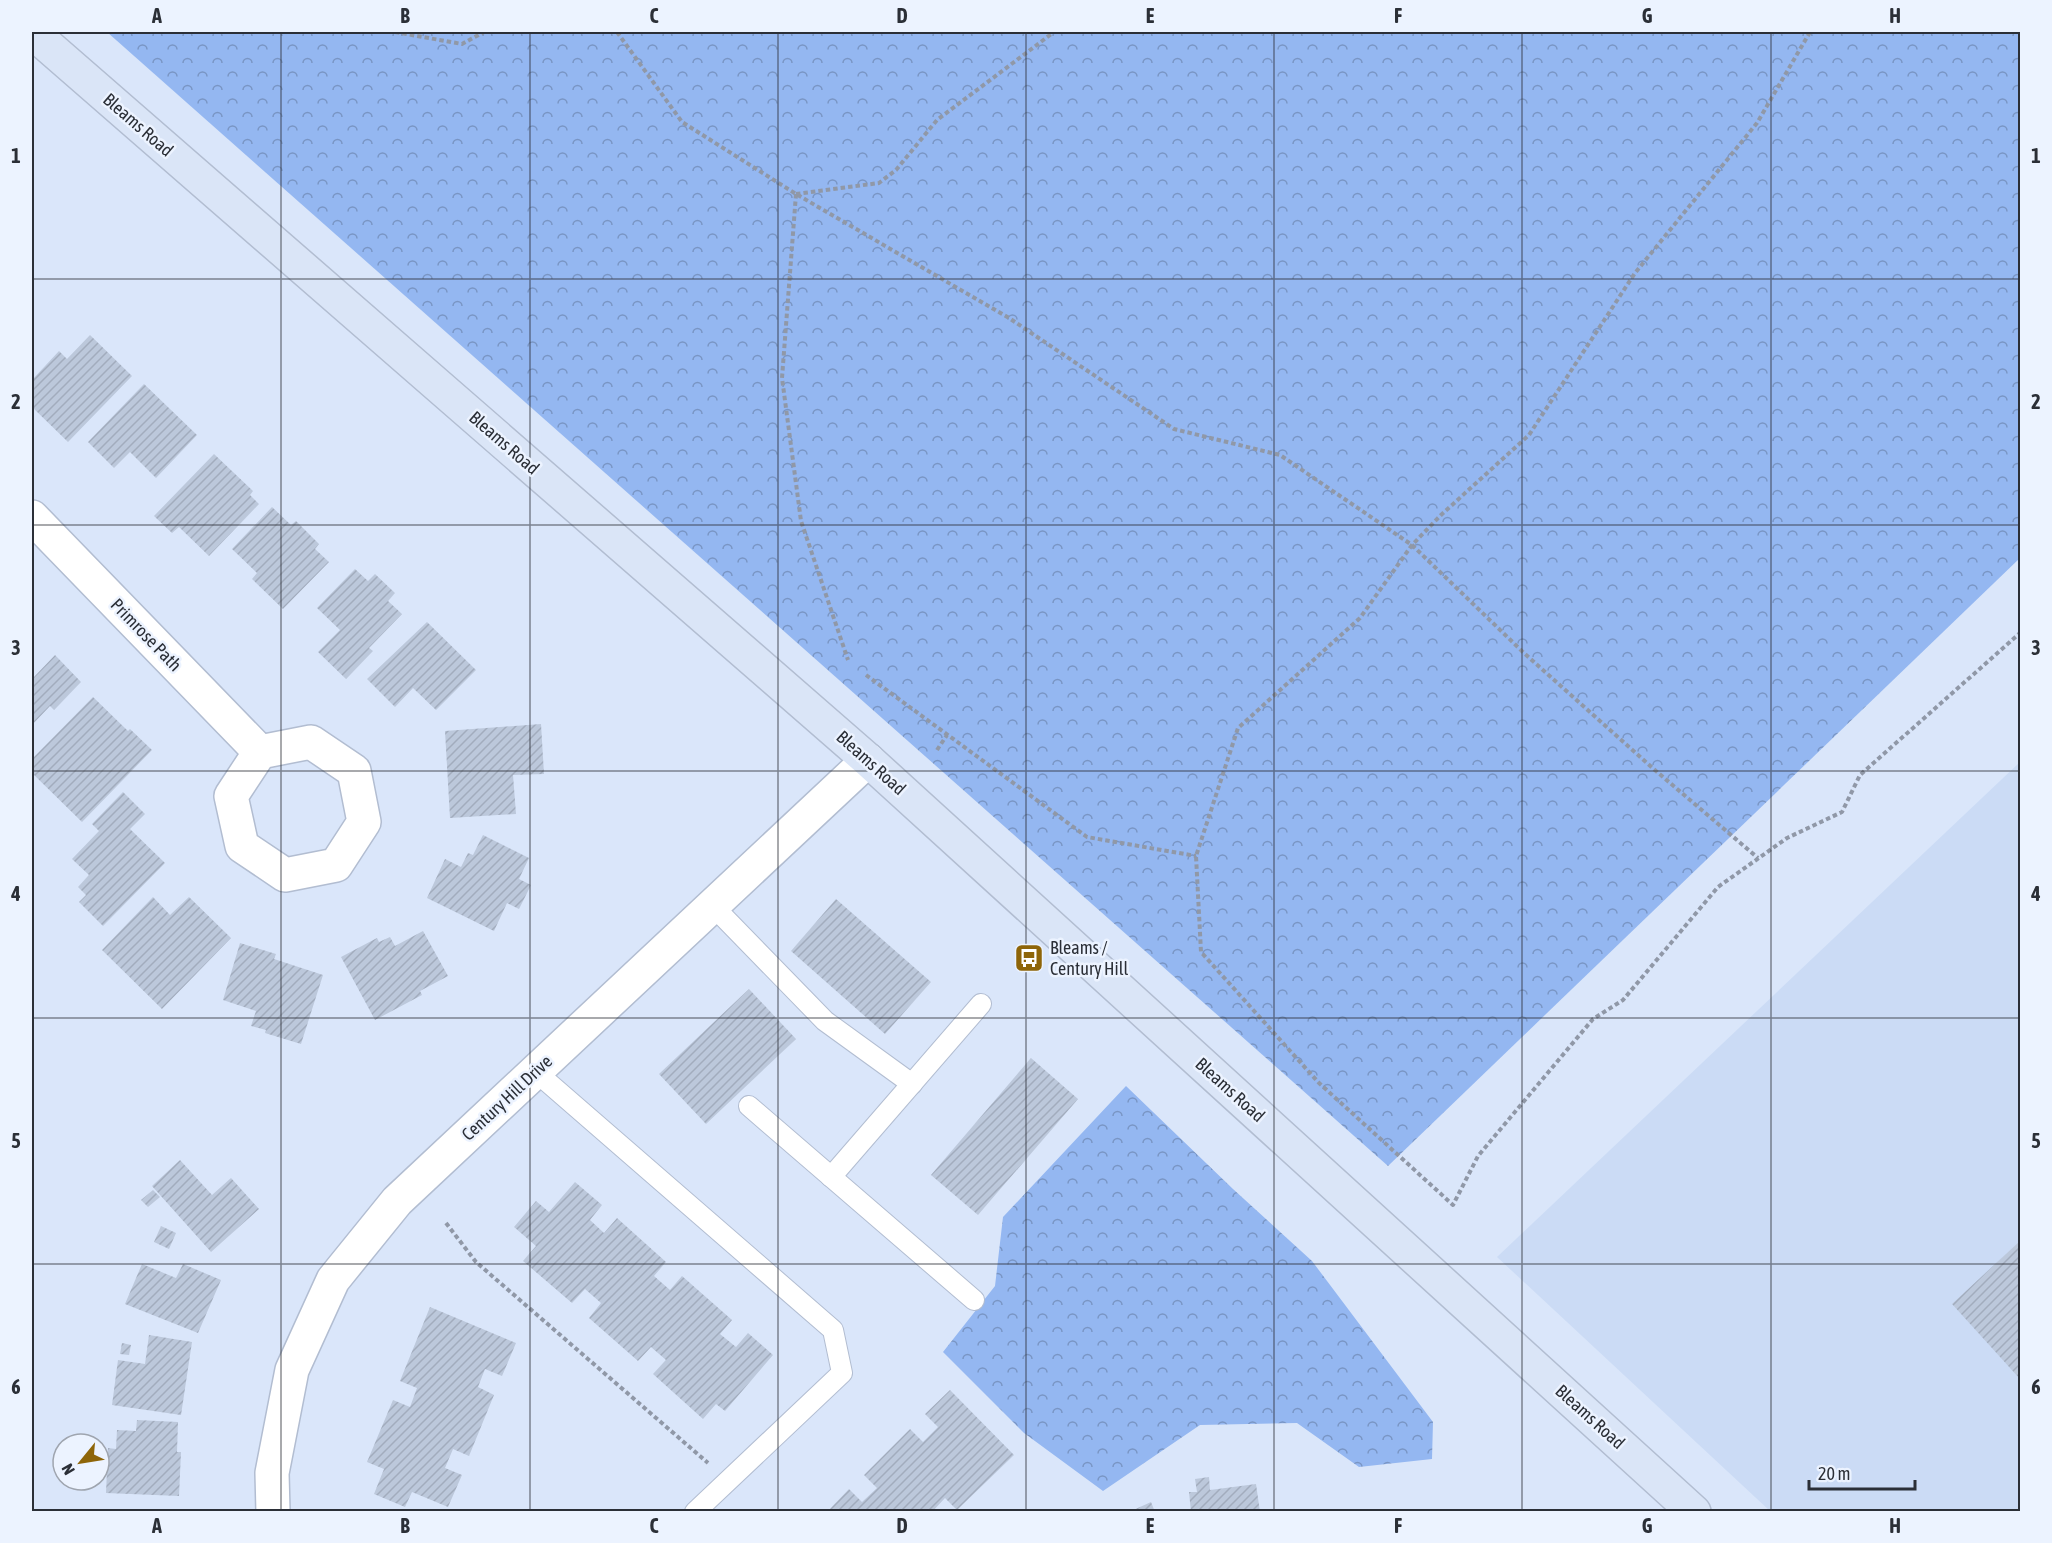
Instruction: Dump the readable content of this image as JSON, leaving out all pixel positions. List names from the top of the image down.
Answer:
{
  "streets": {
    "main road": ["Bleams Road"],
    "street": ["Primrose Path", "Century Hill Drive"]
  },
  "crossings": [
    ["Bleams Road", "Century Hill Drive"]
  ],
  "places": {
    "bus stop": ["Bleams / Century Hill"]
  },
  "scale_bar": "20 m",
  "north": "bottom left",
  "grid": {
    "columns": [
      "A",
      "B",
      "C",
      "D",
      "E",
      "F",
      "G",
      "H"
    ],
    "rows": [
      "1",
      "2",
      "3",
      "4",
      "5",
      "6"
    ]
  }
}
